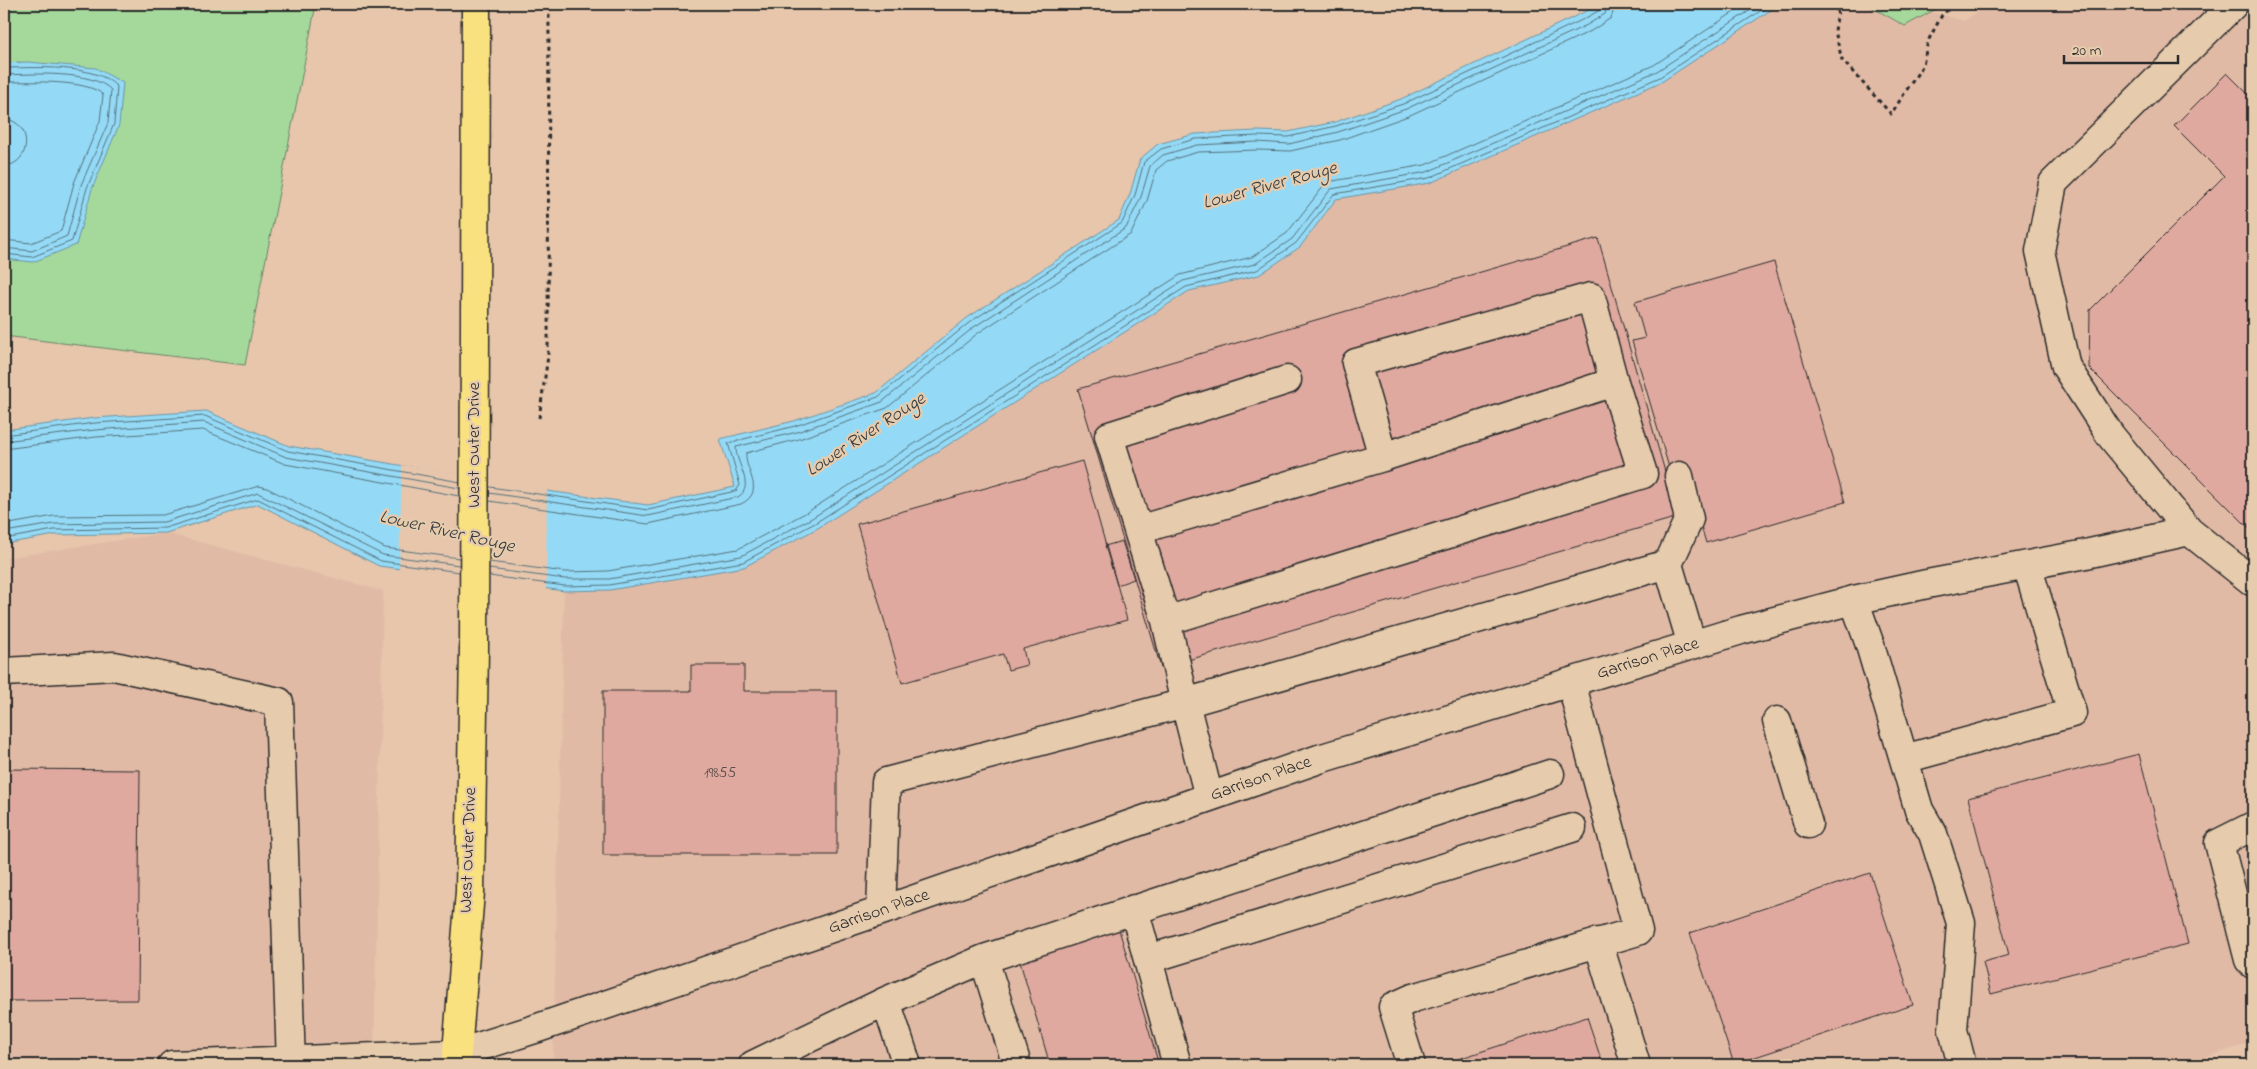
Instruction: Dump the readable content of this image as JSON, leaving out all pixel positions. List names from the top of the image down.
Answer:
{
  "streets": {
    "main road": ["West Outer Drive"],
    "street": ["Garrison Place"]
  },
  "crossings": [
    ["West Outer Drive", "Garrison Place"]
  ],
  "water": ["Lower River Rouge"],
  "house_numbers": ["19855"],
  "scale_bar": "20 m"
}
